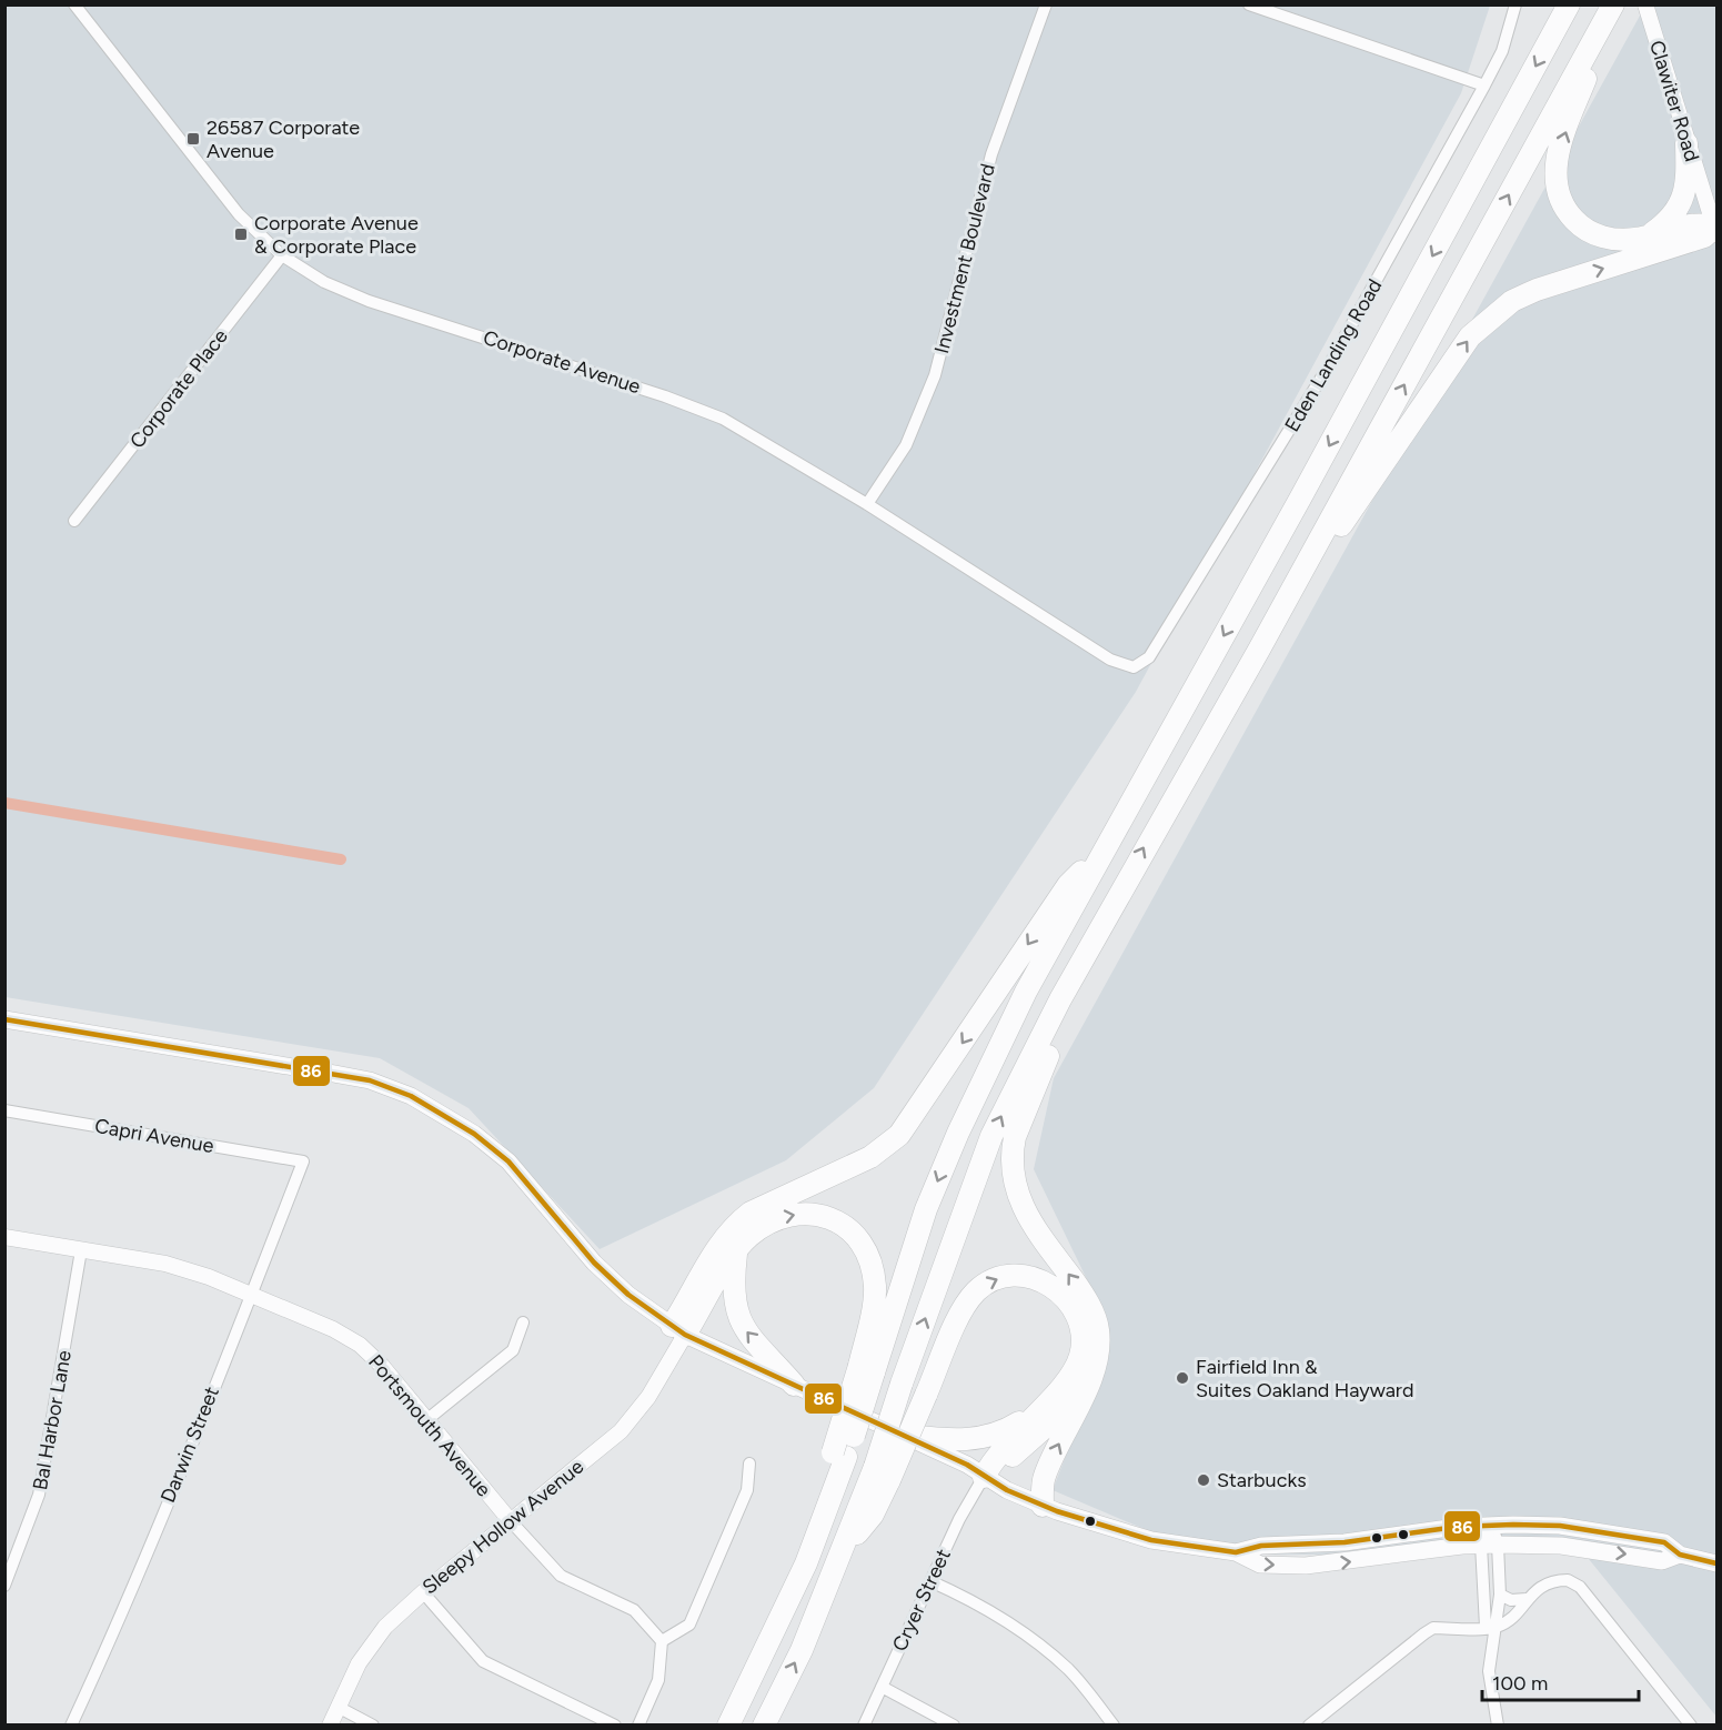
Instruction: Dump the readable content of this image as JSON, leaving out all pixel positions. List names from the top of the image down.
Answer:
{
  "streets": {
    "street": [
      "Clawiter Road",
      "Investment Boulevard",
      "Eden Landing Road",
      "Corporate Avenue",
      "Corporate Place",
      "Capri Avenue",
      "Bal Harbor Lane",
      "Portsmouth Avenue",
      "Darwin Street",
      "Sleepy Hollow Avenue",
      "Cryer Street"
    ]
  },
  "crossings": [
    ["Investment Boulevard", "Corporate Avenue"],
    ["Eden Landing Road", "Corporate Avenue"],
    ["Corporate Avenue", "Corporate Place"],
    ["Capri Avenue", "Darwin Street"],
    ["Bal Harbor Lane", "Portsmouth Avenue"],
    ["Portsmouth Avenue", "Darwin Street"],
    ["Portsmouth Avenue", "Sleepy Hollow Avenue"]
  ],
  "places": {
    "transit": ["26587 Corporate Avenue", "Corporate Avenue & Corporate Place"],
    "other": ["Fairfield Inn & Suites Oakland Hayward", "Starbucks"]
  },
  "lines": ["transit line 86"],
  "scale_bar": "100 m"
}
